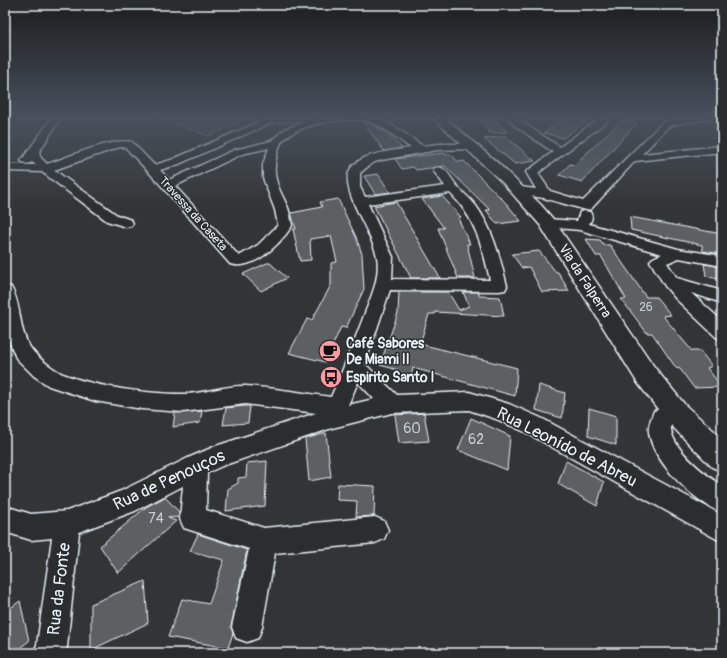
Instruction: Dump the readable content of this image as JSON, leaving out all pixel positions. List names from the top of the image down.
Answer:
{
  "streets": {
    "main road": ["Via da Falperra"],
    "street": [
      "Travessa da Caseta",
      "Rua Leonído de Abreu",
      "Rua de Penouços",
      "Rua da Fonte"
    ]
  },
  "crossings": [
    ["Rua Leonído de Abreu", "Rua de Penouços"],
    ["Rua de Penouços", "Rua da Fonte"]
  ],
  "places": {
    "cafe": ["Café Sabores De Miami II"],
    "bus stop": ["Espirito Santo I"]
  },
  "house_numbers": [
    "26",
    "60",
    "62",
    "74"
  ]
}
